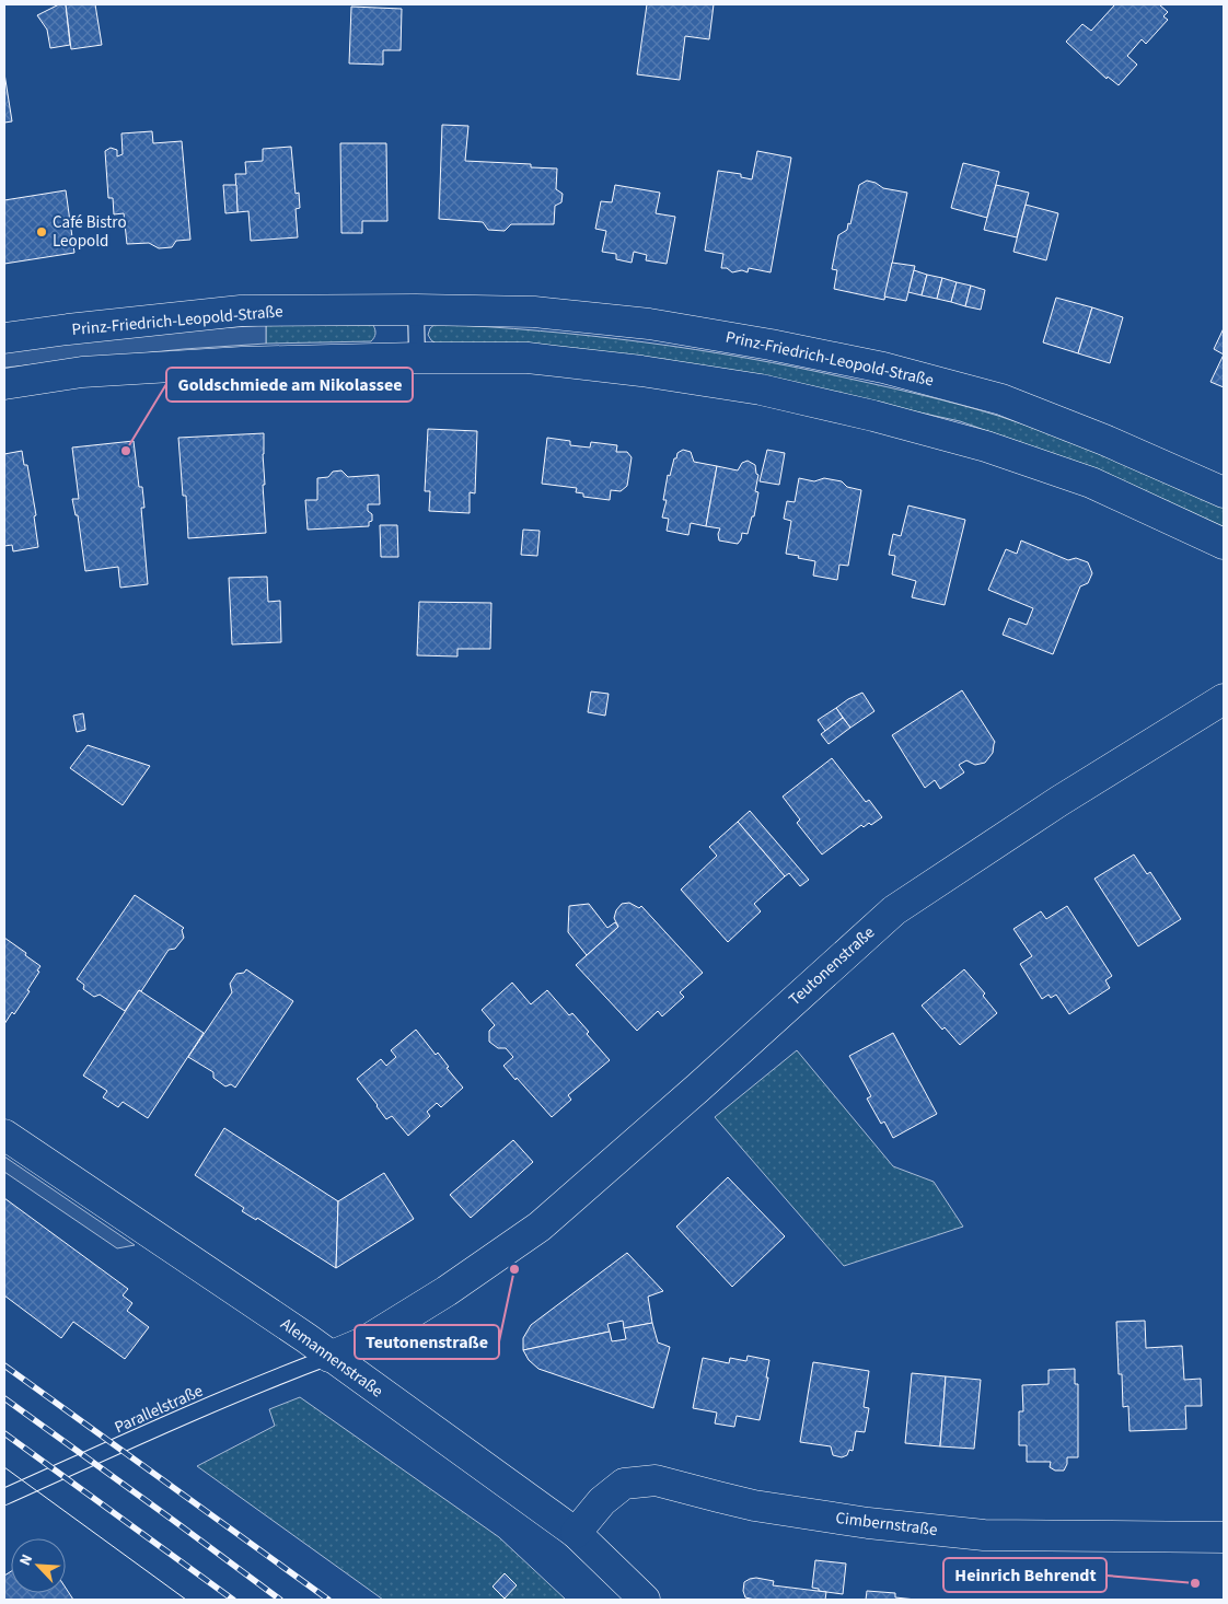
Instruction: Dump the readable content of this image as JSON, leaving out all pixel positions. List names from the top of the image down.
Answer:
{
  "streets": {
    "street": [
      "Prinz-Friedrich-Leopold-Straße",
      "Teutonenstraße",
      "Alemannenstraße",
      "Cimbernstraße"
    ],
    "lane": ["Parallelstraße"]
  },
  "crossings": [
    ["Teutonenstraße", "Alemannenstraße"],
    ["Teutonenstraße", "Parallelstraße"],
    ["Alemannenstraße", "Parallelstraße"],
    ["Alemannenstraße", "Cimbernstraße"]
  ],
  "places": [
    "Café Bistro Leopold",
    "Goldschmiede am Nikolassee",
    "Teutonenstraße",
    "Heinrich Behrendt"
  ],
  "north": "top left"
}
